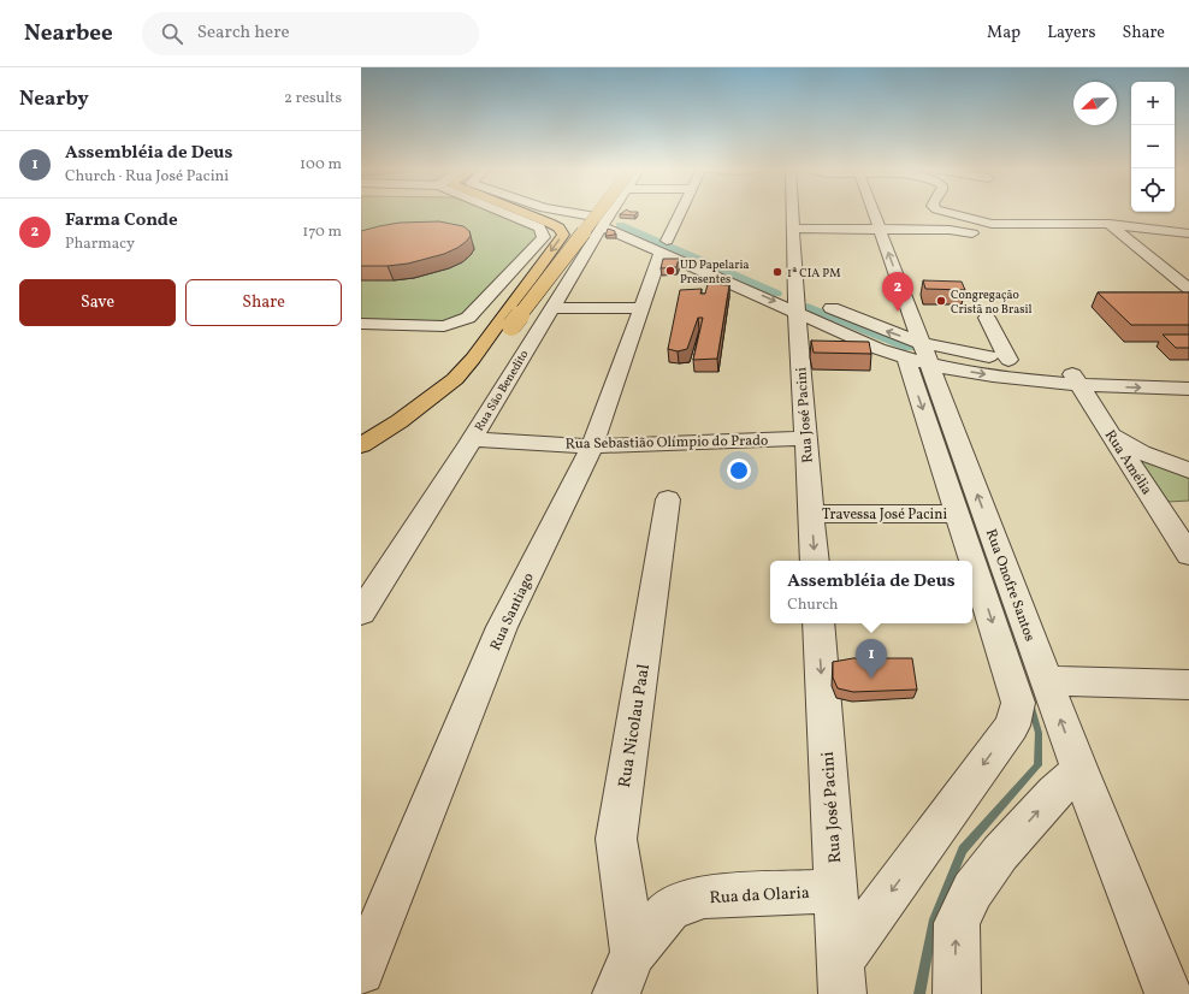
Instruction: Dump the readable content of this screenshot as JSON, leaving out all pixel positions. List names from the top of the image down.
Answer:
{
  "streets": {
    "street": [
      "Rua São Benedito",
      "Rua José Pacini",
      "Rua Sebastião Olímpio do Prado",
      "Rua Amélia",
      "Travessa José Pacini",
      "Rua Onofre Santos",
      "Rua Santiago",
      "Rua Nicolau Paal",
      "Rua da Olaria"
    ]
  },
  "crossings": [
    ["Rua São Benedito", "Rua Sebastião Olímpio do Prado"],
    ["Rua José Pacini", "Rua Sebastião Olímpio do Prado"],
    ["Rua José Pacini", "Travessa José Pacini"],
    ["Rua José Pacini", "Rua Onofre Santos"],
    ["Rua José Pacini", "Rua da Olaria"],
    ["Rua Sebastião Olímpio do Prado", "Rua Santiago"],
    ["Travessa José Pacini", "Rua Onofre Santos"],
    ["Rua Nicolau Paal", "Rua da Olaria"]
  ],
  "one_way": ["Rua José Pacini"],
  "places": ["UD Papelaria Presentes", "1ª CIA PM", "Congregação Cristã no Brasil"],
  "north": "bottom left",
  "page": {
    "header": "Nearbee",
    "search": "Search here",
    "nav": ["Map", "Layers", "Share"],
    "heading": ["Nearby", "2 results"],
    "map_buttons": ["+", "−"],
    "list": [
      {
        "mark": "1",
        "name": "Assembléia de Deus",
        "note": "Church · Rua José Pacini",
        "value": "100 m"
      },
      {
        "mark": "2",
        "name": "Farma Conde",
        "note": "Pharmacy",
        "value": "170 m"
      }
    ],
    "buttons": ["Save", "Share"],
    "pins": ["2", "1"],
    "popup": ["Assembléia de Deus", "Church"]
  }
}
